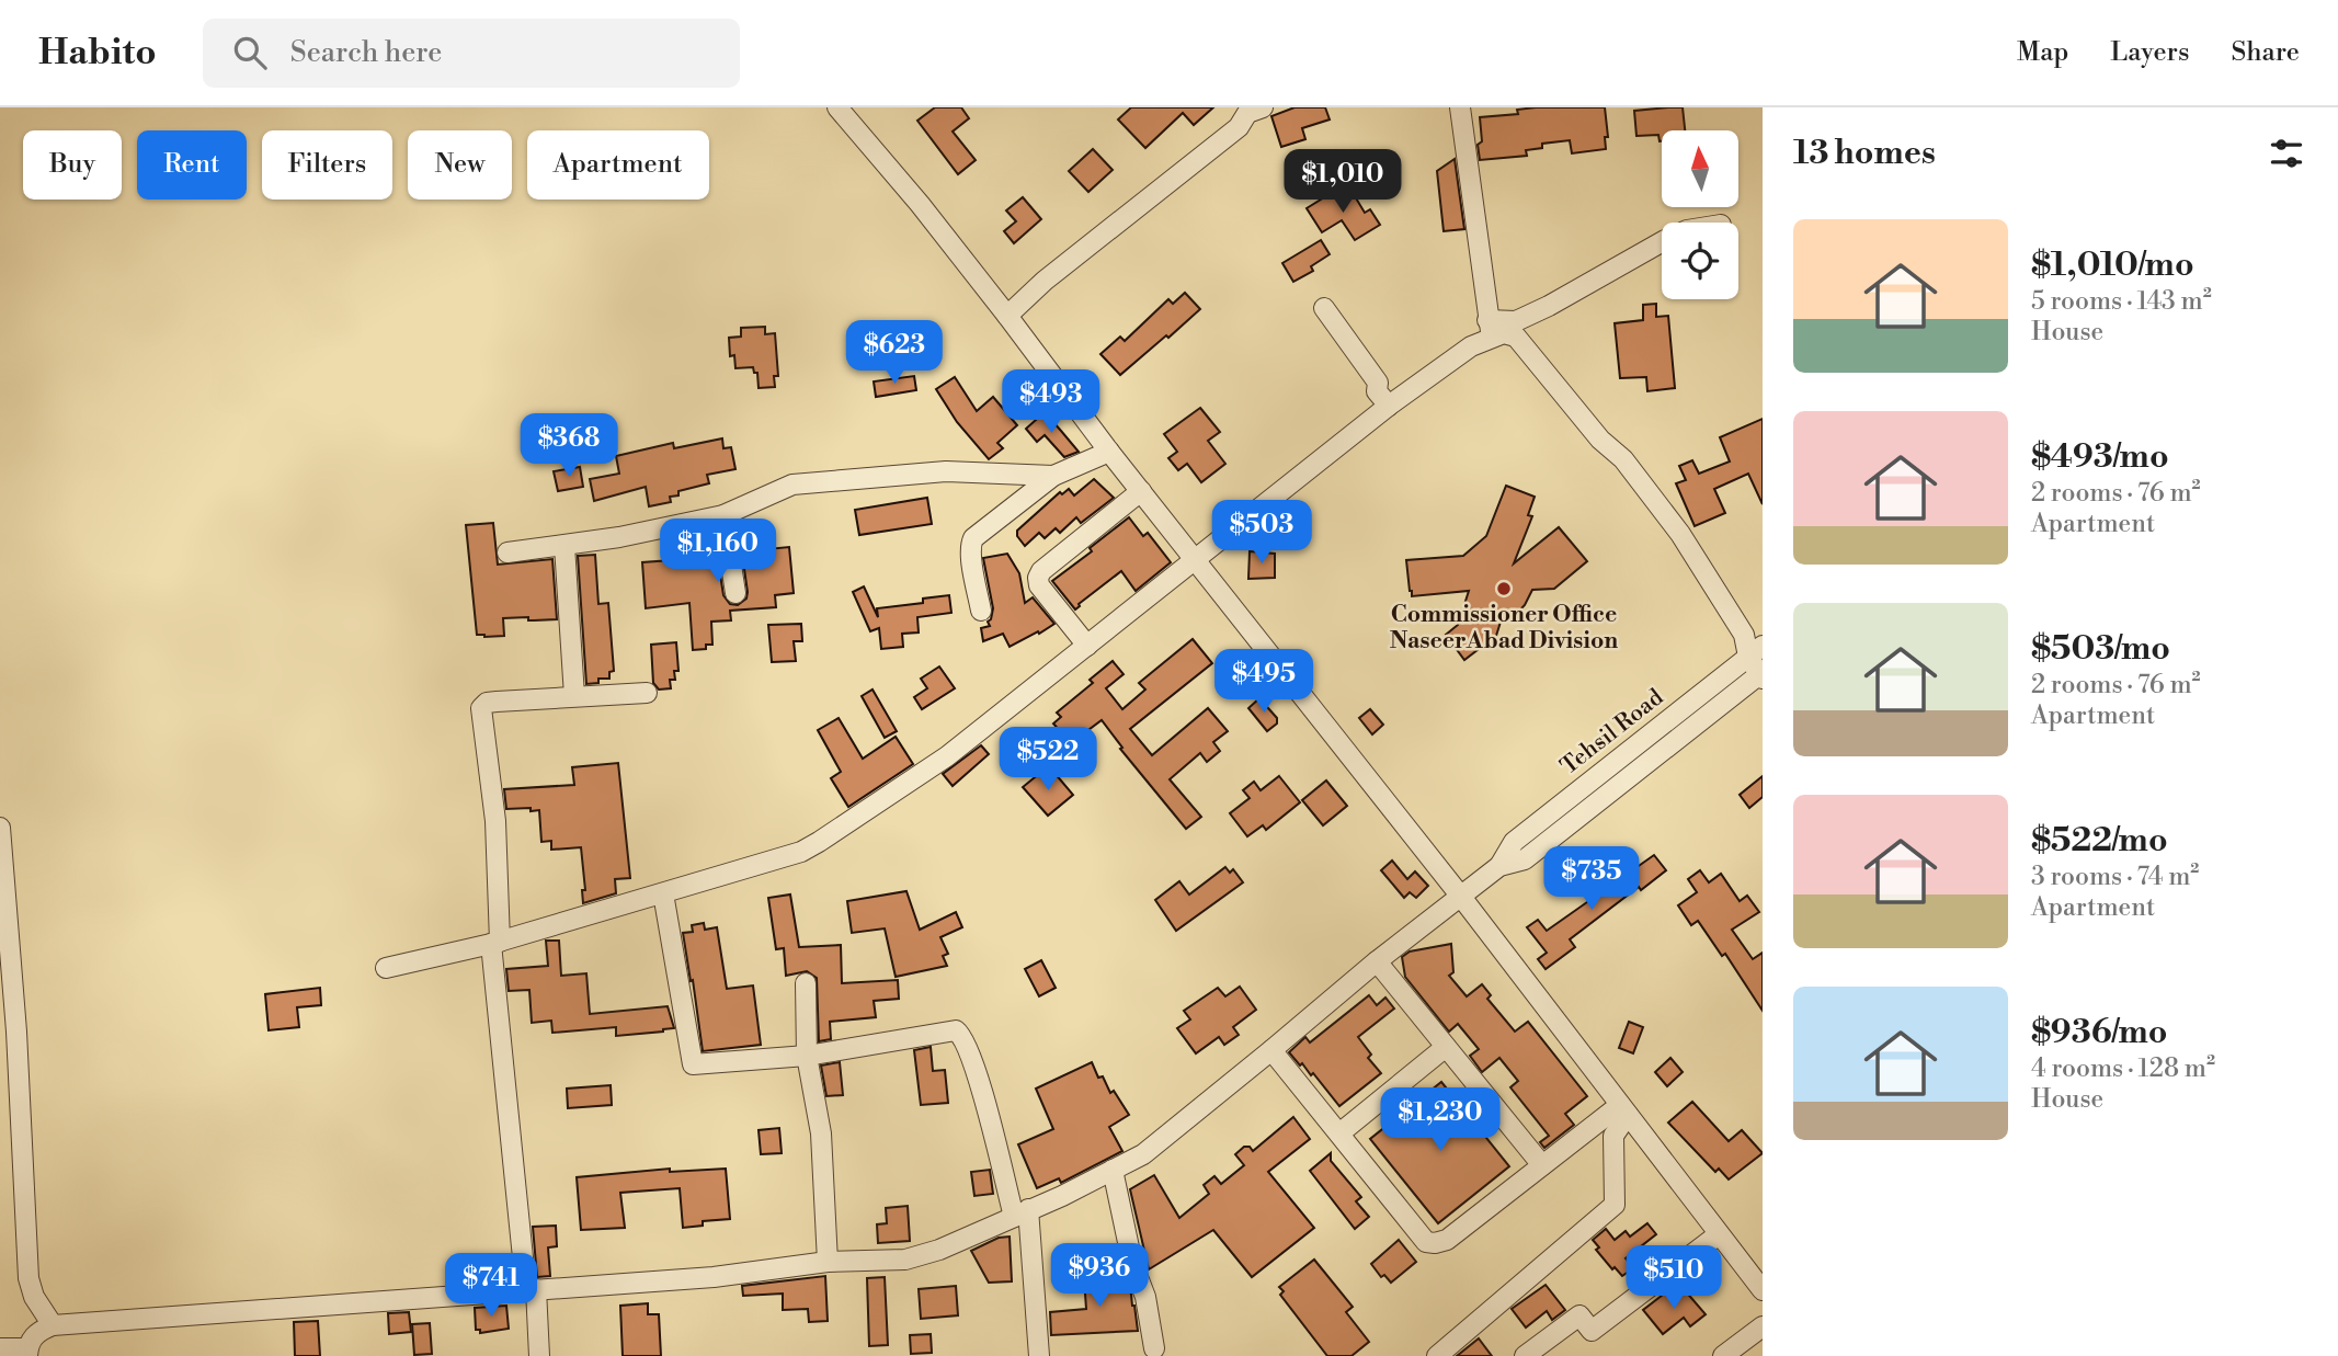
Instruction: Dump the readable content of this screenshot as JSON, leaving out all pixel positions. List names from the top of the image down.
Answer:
{
  "streets": {
    "street": ["Tehsil Road"]
  },
  "places": ["Commissioner Office NaseerAbad Division"],
  "north": "top",
  "page": {
    "header": "Habito",
    "search": "Search here",
    "nav": ["Map", "Layers", "Share"],
    "heading": "13 homes",
    "chip": [
      "Buy",
      "Rent",
      "Filters",
      "New",
      "Apartment"
    ],
    "price": [
      "$1,010",
      "$623",
      "$493",
      "$368",
      "$503",
      "$1,160",
      "$495",
      "$522",
      "$735",
      "$1,230",
      "$936",
      "$510",
      "$741"
    ],
    "list": [
      {
        "name": "$1,010/mo",
        "note": "5 rooms · 143 m² · House"
      },
      {
        "name": "$493/mo",
        "note": "2 rooms · 76 m² · Apartment"
      },
      {
        "name": "$503/mo",
        "note": "2 rooms · 76 m² · Apartment"
      },
      {
        "name": "$522/mo",
        "note": "3 rooms · 74 m² · Apartment"
      },
      {
        "name": "$936/mo",
        "note": "4 rooms · 128 m² · House"
      }
    ]
  }
}
